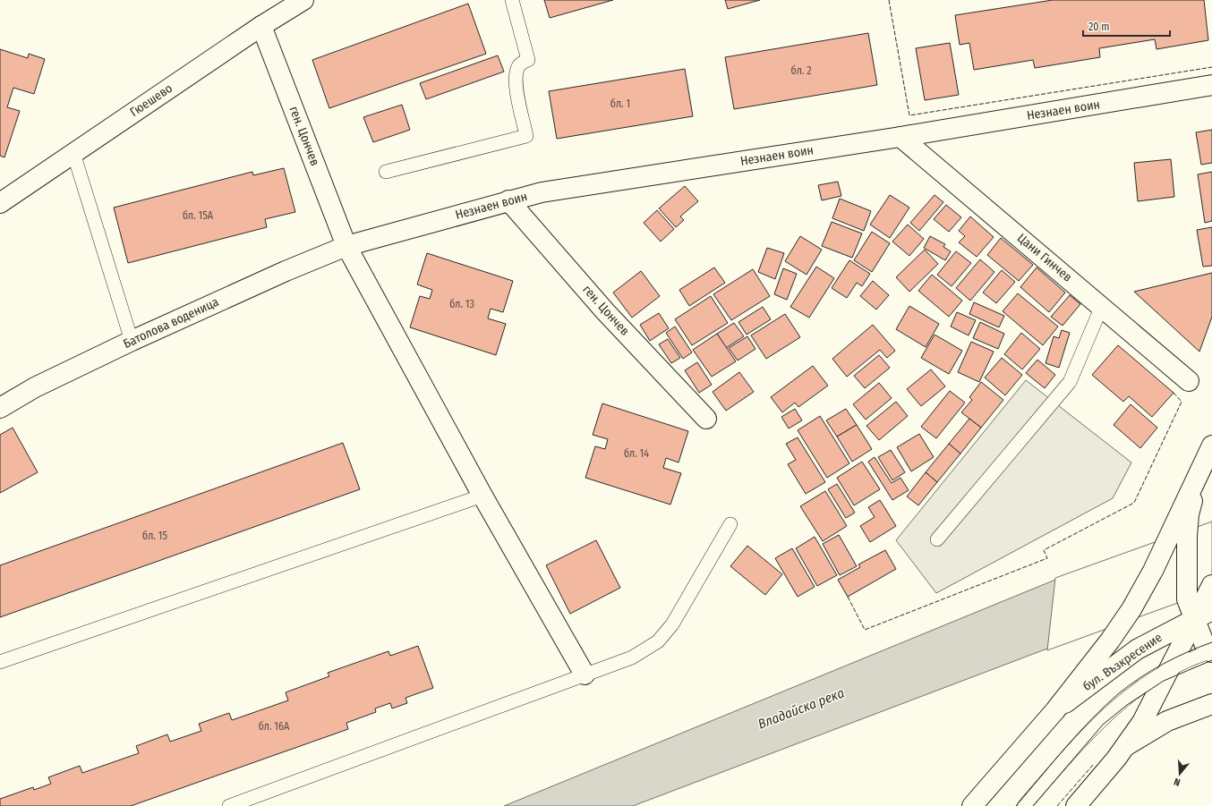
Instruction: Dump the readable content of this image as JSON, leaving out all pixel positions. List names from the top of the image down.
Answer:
{
  "streets": {
    "street": [
      "Гюешево",
      "Незнаен воин",
      "ген. Цончев",
      "Цани Гинчев",
      "Батолова воденица",
      "бул. Възкресение"
    ]
  },
  "crossings": [
    ["Гюешево", "ген. Цончев"],
    ["Незнаен воин", "ген. Цончев"],
    ["Незнаен воин", "Цани Гинчев"],
    ["Незнаен воин", "Батолова воденица"],
    ["ген. Цончев", "Батолова воденица"]
  ],
  "water": ["Владайска река"],
  "house_numbers": [
    "бл. 2",
    "бл. 1",
    "бл. 15А",
    "бл. 13",
    "бл. 14",
    "бл. 15",
    "бл. 16А"
  ],
  "scale_bar": "20 m",
  "north": "bottom"
}
